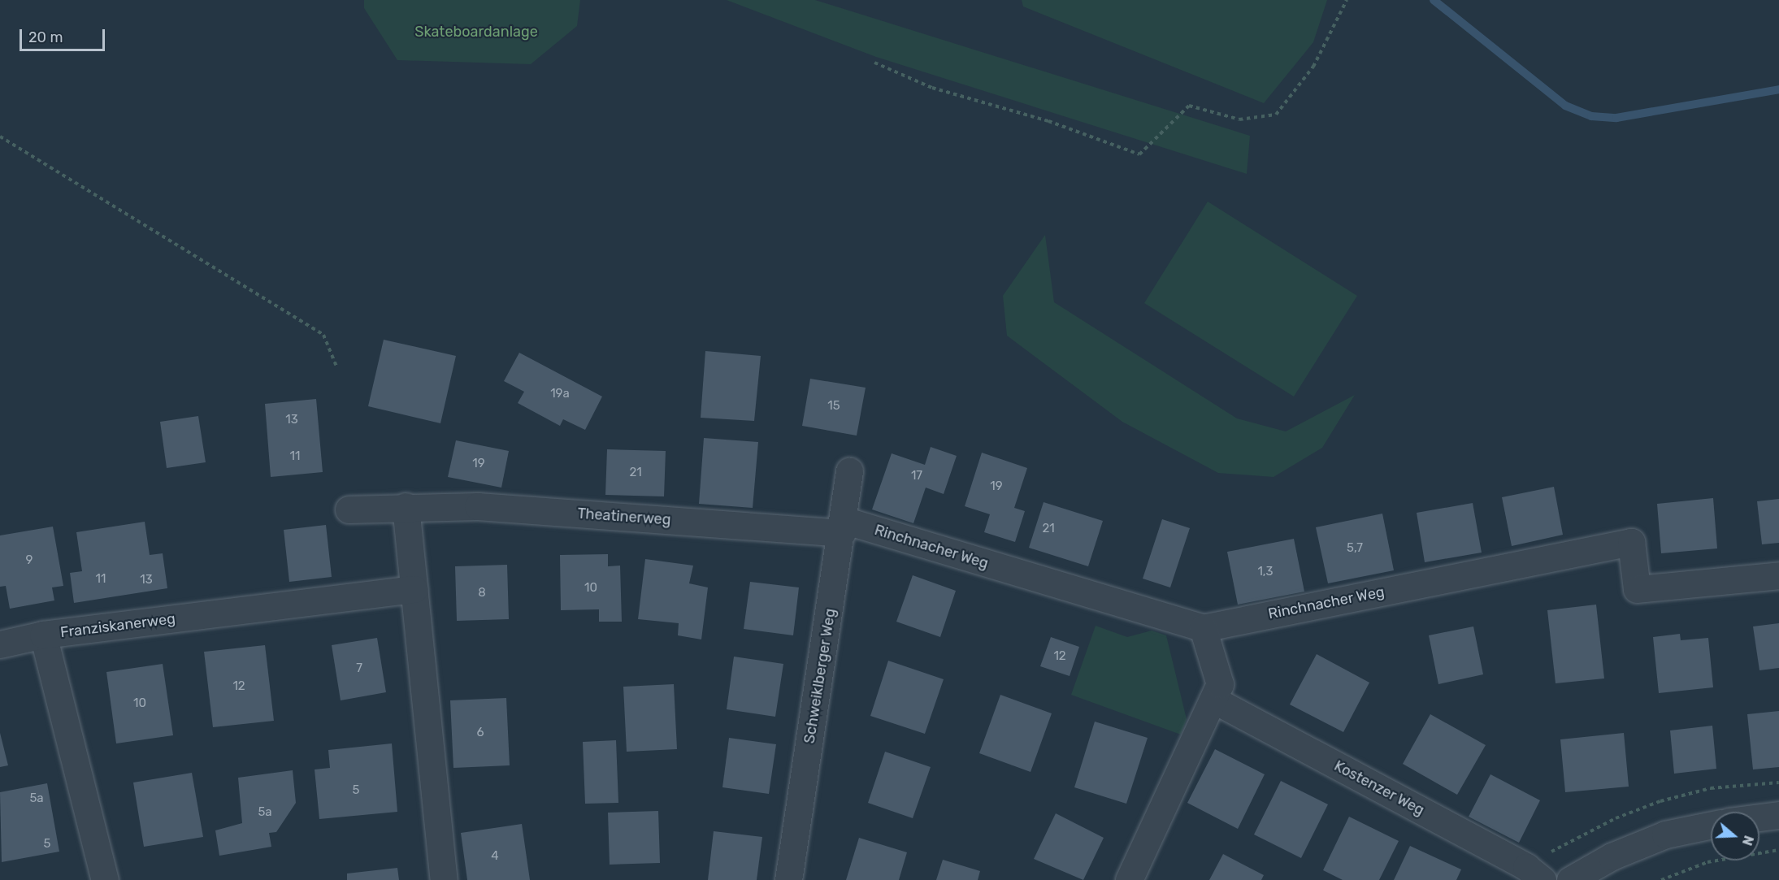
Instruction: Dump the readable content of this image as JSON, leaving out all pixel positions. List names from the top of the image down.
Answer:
{
  "streets": {
    "street": [
      "Theatinerweg",
      "Rinchnacher Weg",
      "Franziskanerweg",
      "Schweiklberger Weg",
      "Kostenzer Weg"
    ]
  },
  "crossings": [
    ["Theatinerweg", "Rinchnacher Weg"],
    ["Theatinerweg", "Schweiklberger Weg"],
    ["Rinchnacher Weg", "Schweiklberger Weg"]
  ],
  "parks": ["Skateboardanlage"],
  "house_numbers": [
    "19a",
    "15",
    "13",
    "11",
    "19",
    "21",
    "17",
    "19",
    "21",
    "5,7",
    "9",
    "1,3",
    "11",
    "13",
    "10",
    "8",
    "12",
    "7",
    "12",
    "10",
    "6",
    "5",
    "5a",
    "5a",
    "5",
    "4"
  ],
  "scale_bar": "20 m",
  "north": "right"
}
